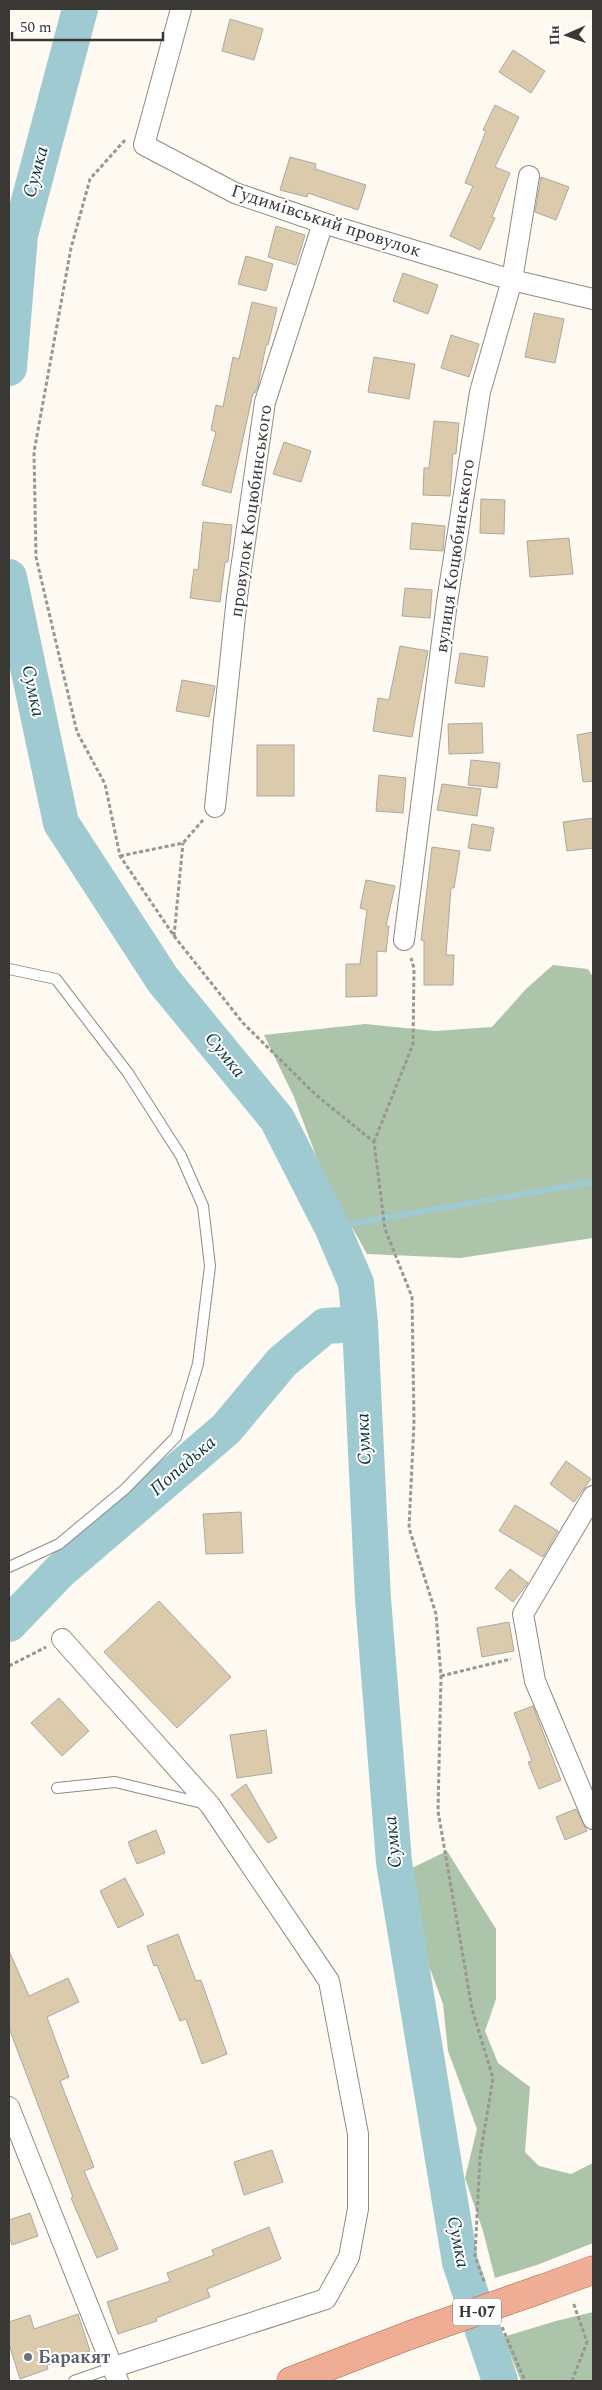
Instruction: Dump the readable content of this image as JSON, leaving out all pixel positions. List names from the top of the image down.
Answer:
{
  "streets": {
    "main road": ["Н-07"],
    "street": ["Гудимівський провулок", "провулок Коцюбинського", "вулиця Коцюбинського"]
  },
  "crossings": [
    ["Гудимівський провулок", "провулок Коцюбинського"],
    ["Гудимівський провулок", "вулиця Коцюбинського"]
  ],
  "water": ["Сумка", "Попадька"],
  "places": ["Баракят"],
  "scale_bar": "50 m",
  "north": "left"
}
